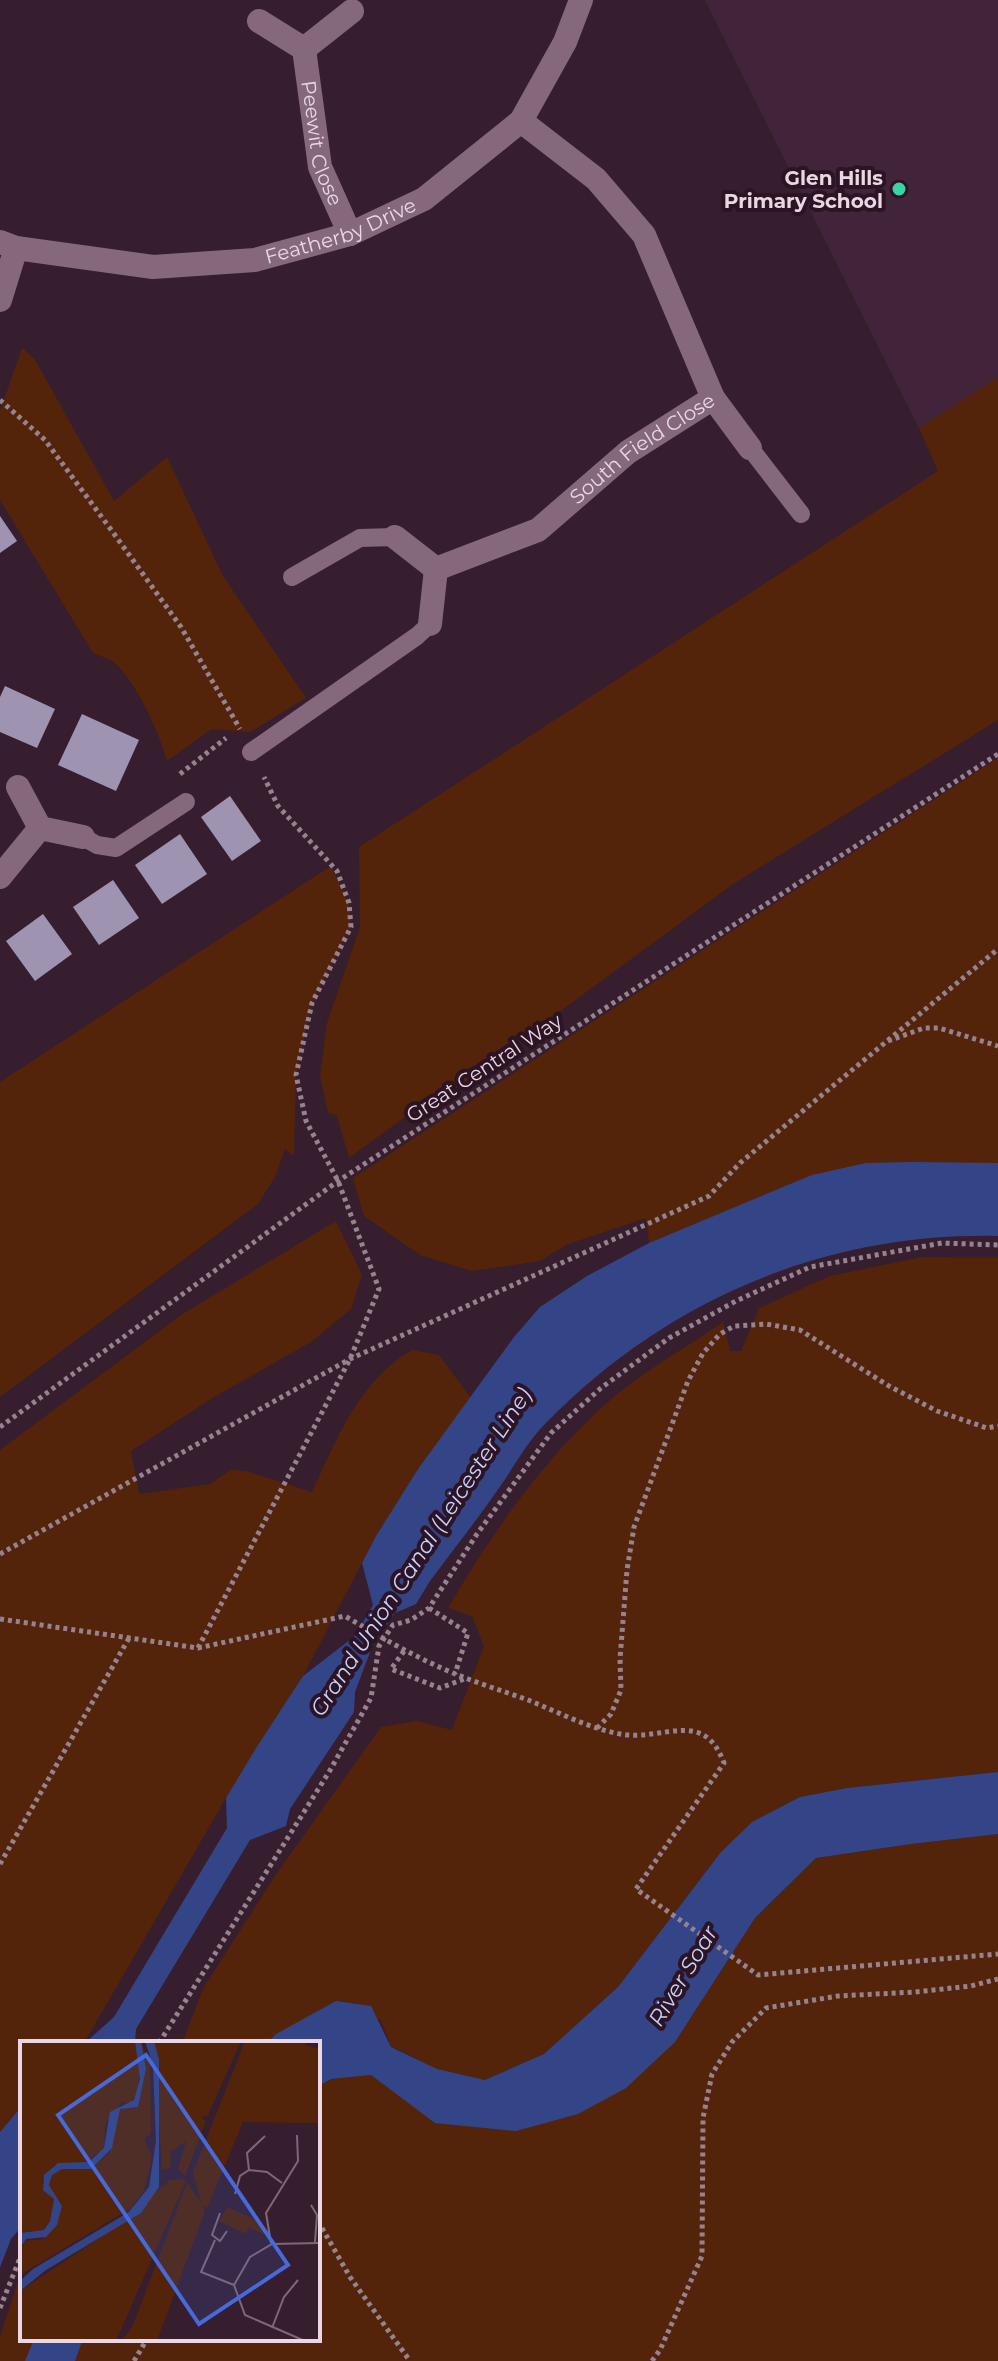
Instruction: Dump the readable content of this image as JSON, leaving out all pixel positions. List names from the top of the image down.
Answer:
{
  "streets": {
    "street": ["Peewit Close", "Featherby Drive", "South Field Close"],
    "path": ["Great Central Way"]
  },
  "crossings": [
    ["Peewit Close", "Featherby Drive"],
    ["Featherby Drive", "South Field Close"]
  ],
  "water": ["Grand Union Canal (Leicester Line)", "River Soar"],
  "places": ["Glen Hills Primary School"]
}
